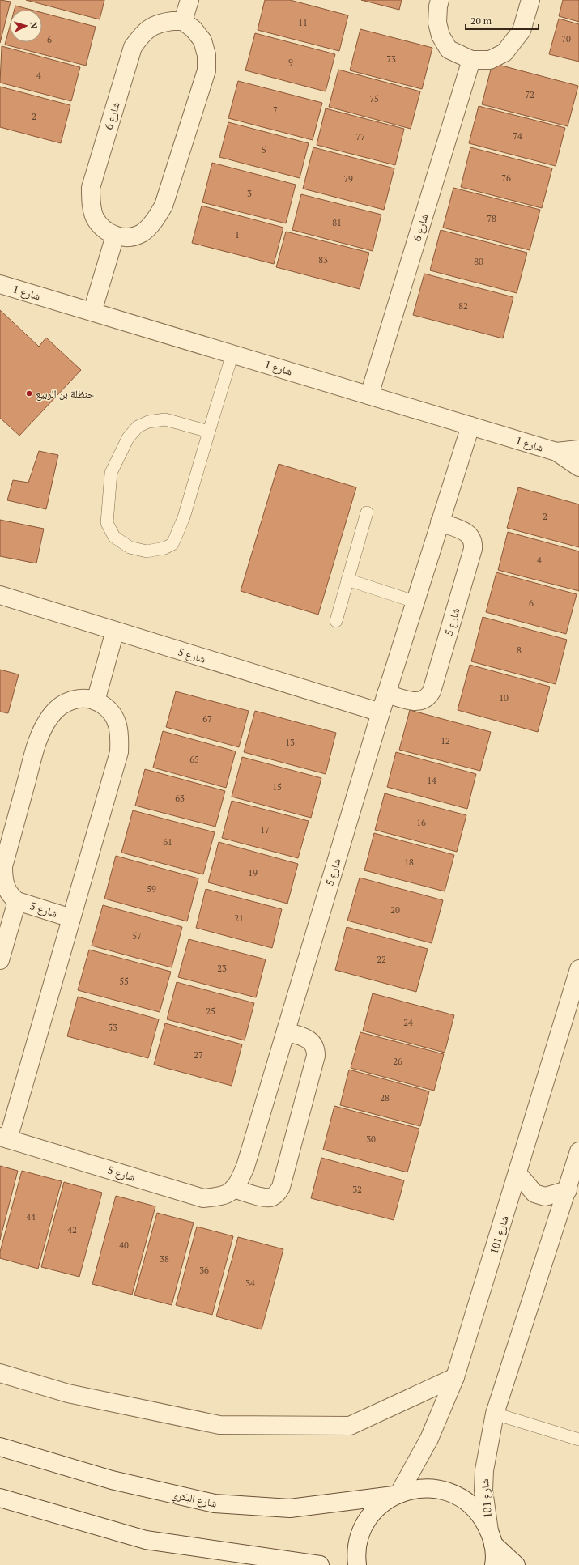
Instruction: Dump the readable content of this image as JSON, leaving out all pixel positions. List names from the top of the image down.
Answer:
{
  "streets": {
    "street": [
      "شارع 6",
      "شارع 1",
      "شارع 5",
      "شارع 101",
      "شارع البكري"
    ]
  },
  "crossings": [
    ["شارع 6", "شارع 1"],
    ["شارع 1", "شارع 5"],
    ["شارع 101", "شارع البكري"]
  ],
  "places": ["حنظلة بن الربيع"],
  "house_numbers": [
    "11",
    "70",
    "6",
    "73",
    "9",
    "4",
    "72",
    "75",
    "7",
    "2",
    "74",
    "77",
    "5",
    "76",
    "79",
    "3",
    "78",
    "81",
    "1",
    "83",
    "80",
    "82",
    "2",
    "4",
    "6",
    "8",
    "10",
    "67",
    "12",
    "13",
    "65",
    "14",
    "15",
    "63",
    "16",
    "17",
    "61",
    "18",
    "19",
    "59",
    "20",
    "21",
    "57",
    "22",
    "23",
    "55",
    "25",
    "24",
    "53",
    "27",
    "26",
    "28",
    "30",
    "32",
    "44",
    "42",
    "40",
    "38",
    "36",
    "34"
  ],
  "scale_bar": "20 m",
  "north": "right"
}
